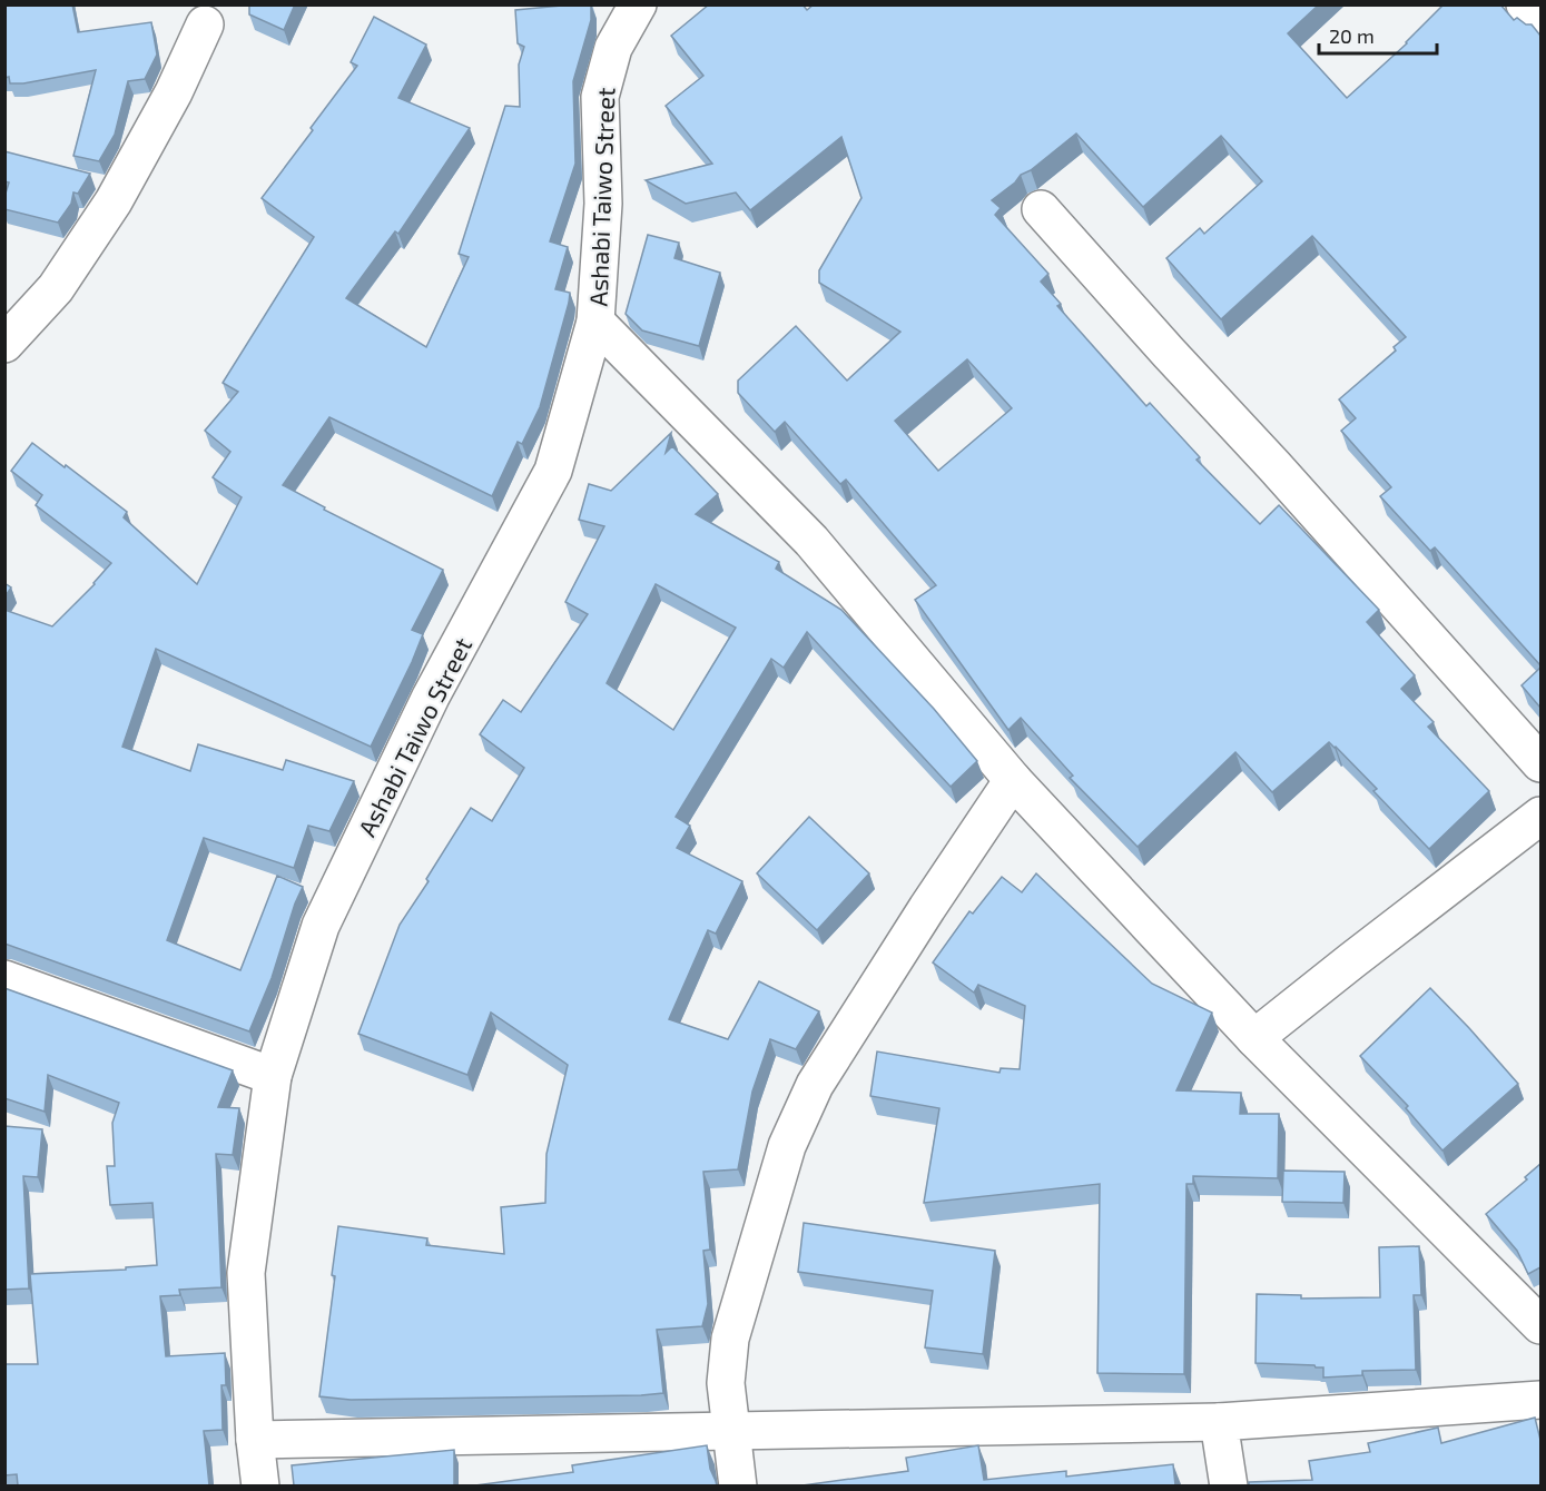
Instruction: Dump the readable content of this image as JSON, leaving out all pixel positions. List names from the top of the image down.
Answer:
{
  "streets": {
    "street": ["Ashabi Taiwo Street"]
  },
  "scale_bar": "20 m"
}
